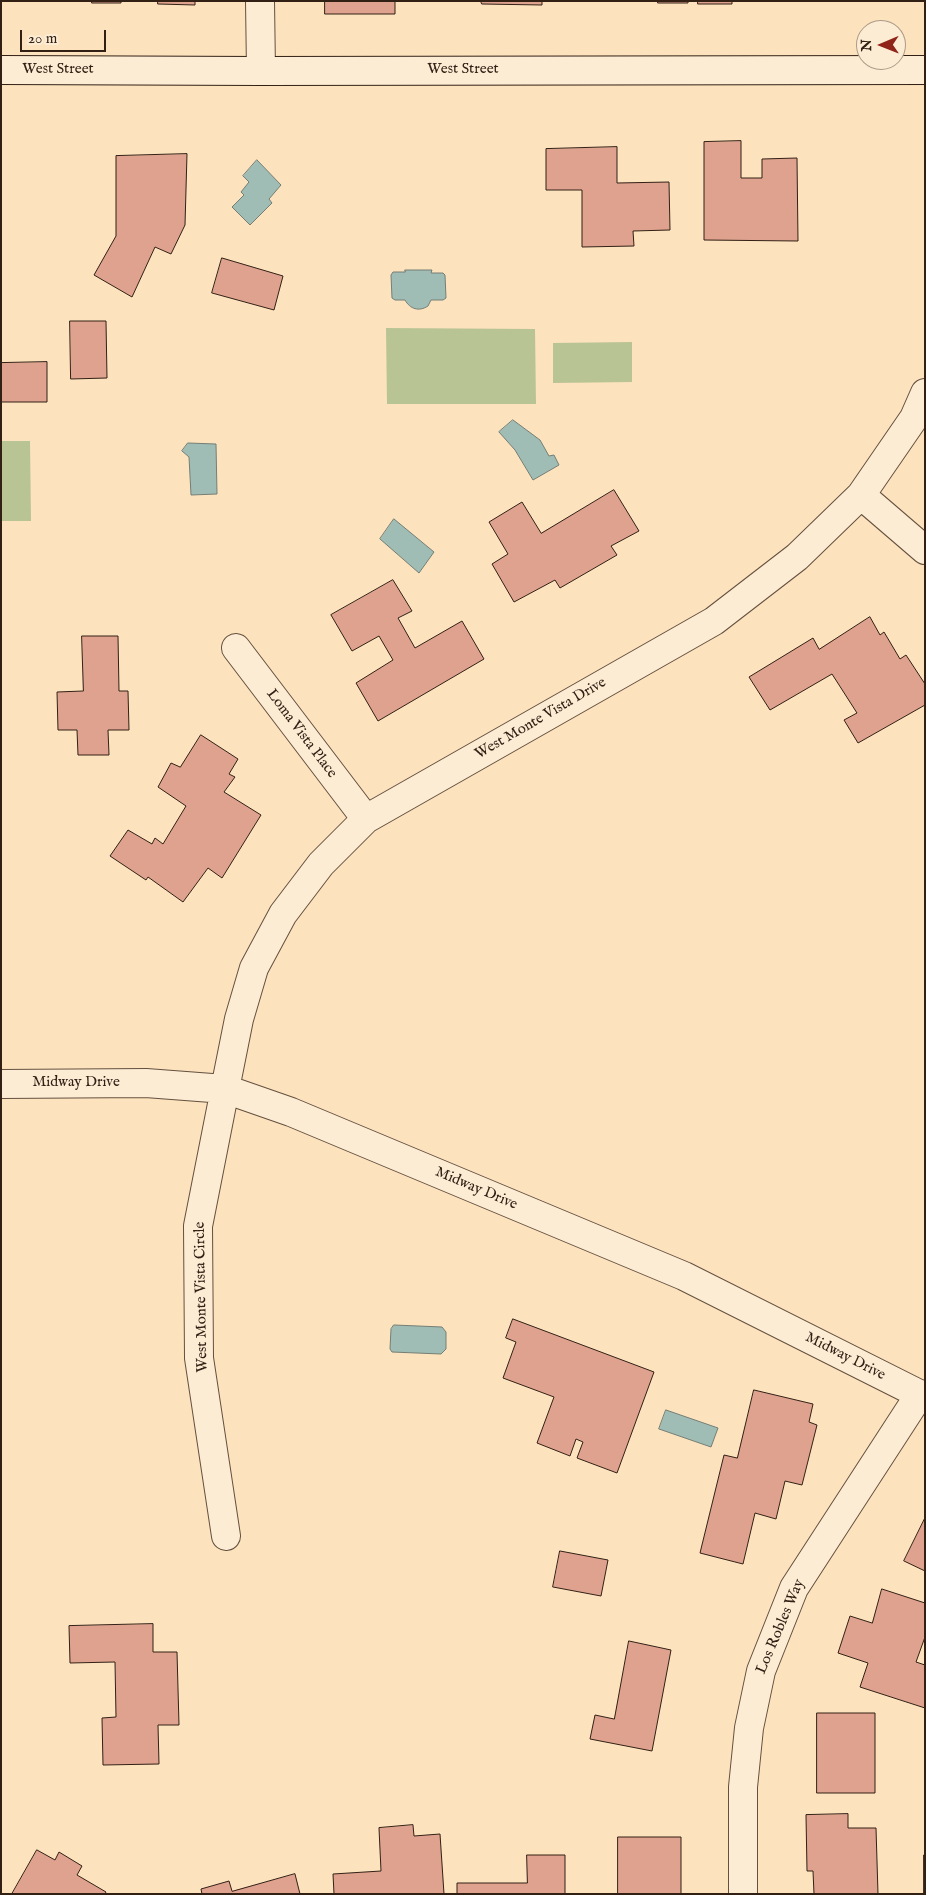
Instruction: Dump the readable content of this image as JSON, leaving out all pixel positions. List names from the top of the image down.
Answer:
{
  "streets": {
    "street": [
      "West Street",
      "West Monte Vista Drive",
      "Loma Vista Place",
      "Midway Drive",
      "West Monte Vista Circle",
      "Los Robles Way"
    ]
  },
  "crossings": [
    ["West Monte Vista Drive", "Loma Vista Place"],
    ["West Monte Vista Drive", "Midway Drive"],
    ["West Monte Vista Drive", "West Monte Vista Circle"],
    ["Midway Drive", "West Monte Vista Circle"],
    ["Midway Drive", "Los Robles Way"]
  ],
  "scale_bar": "20 m",
  "north": "left"
}
